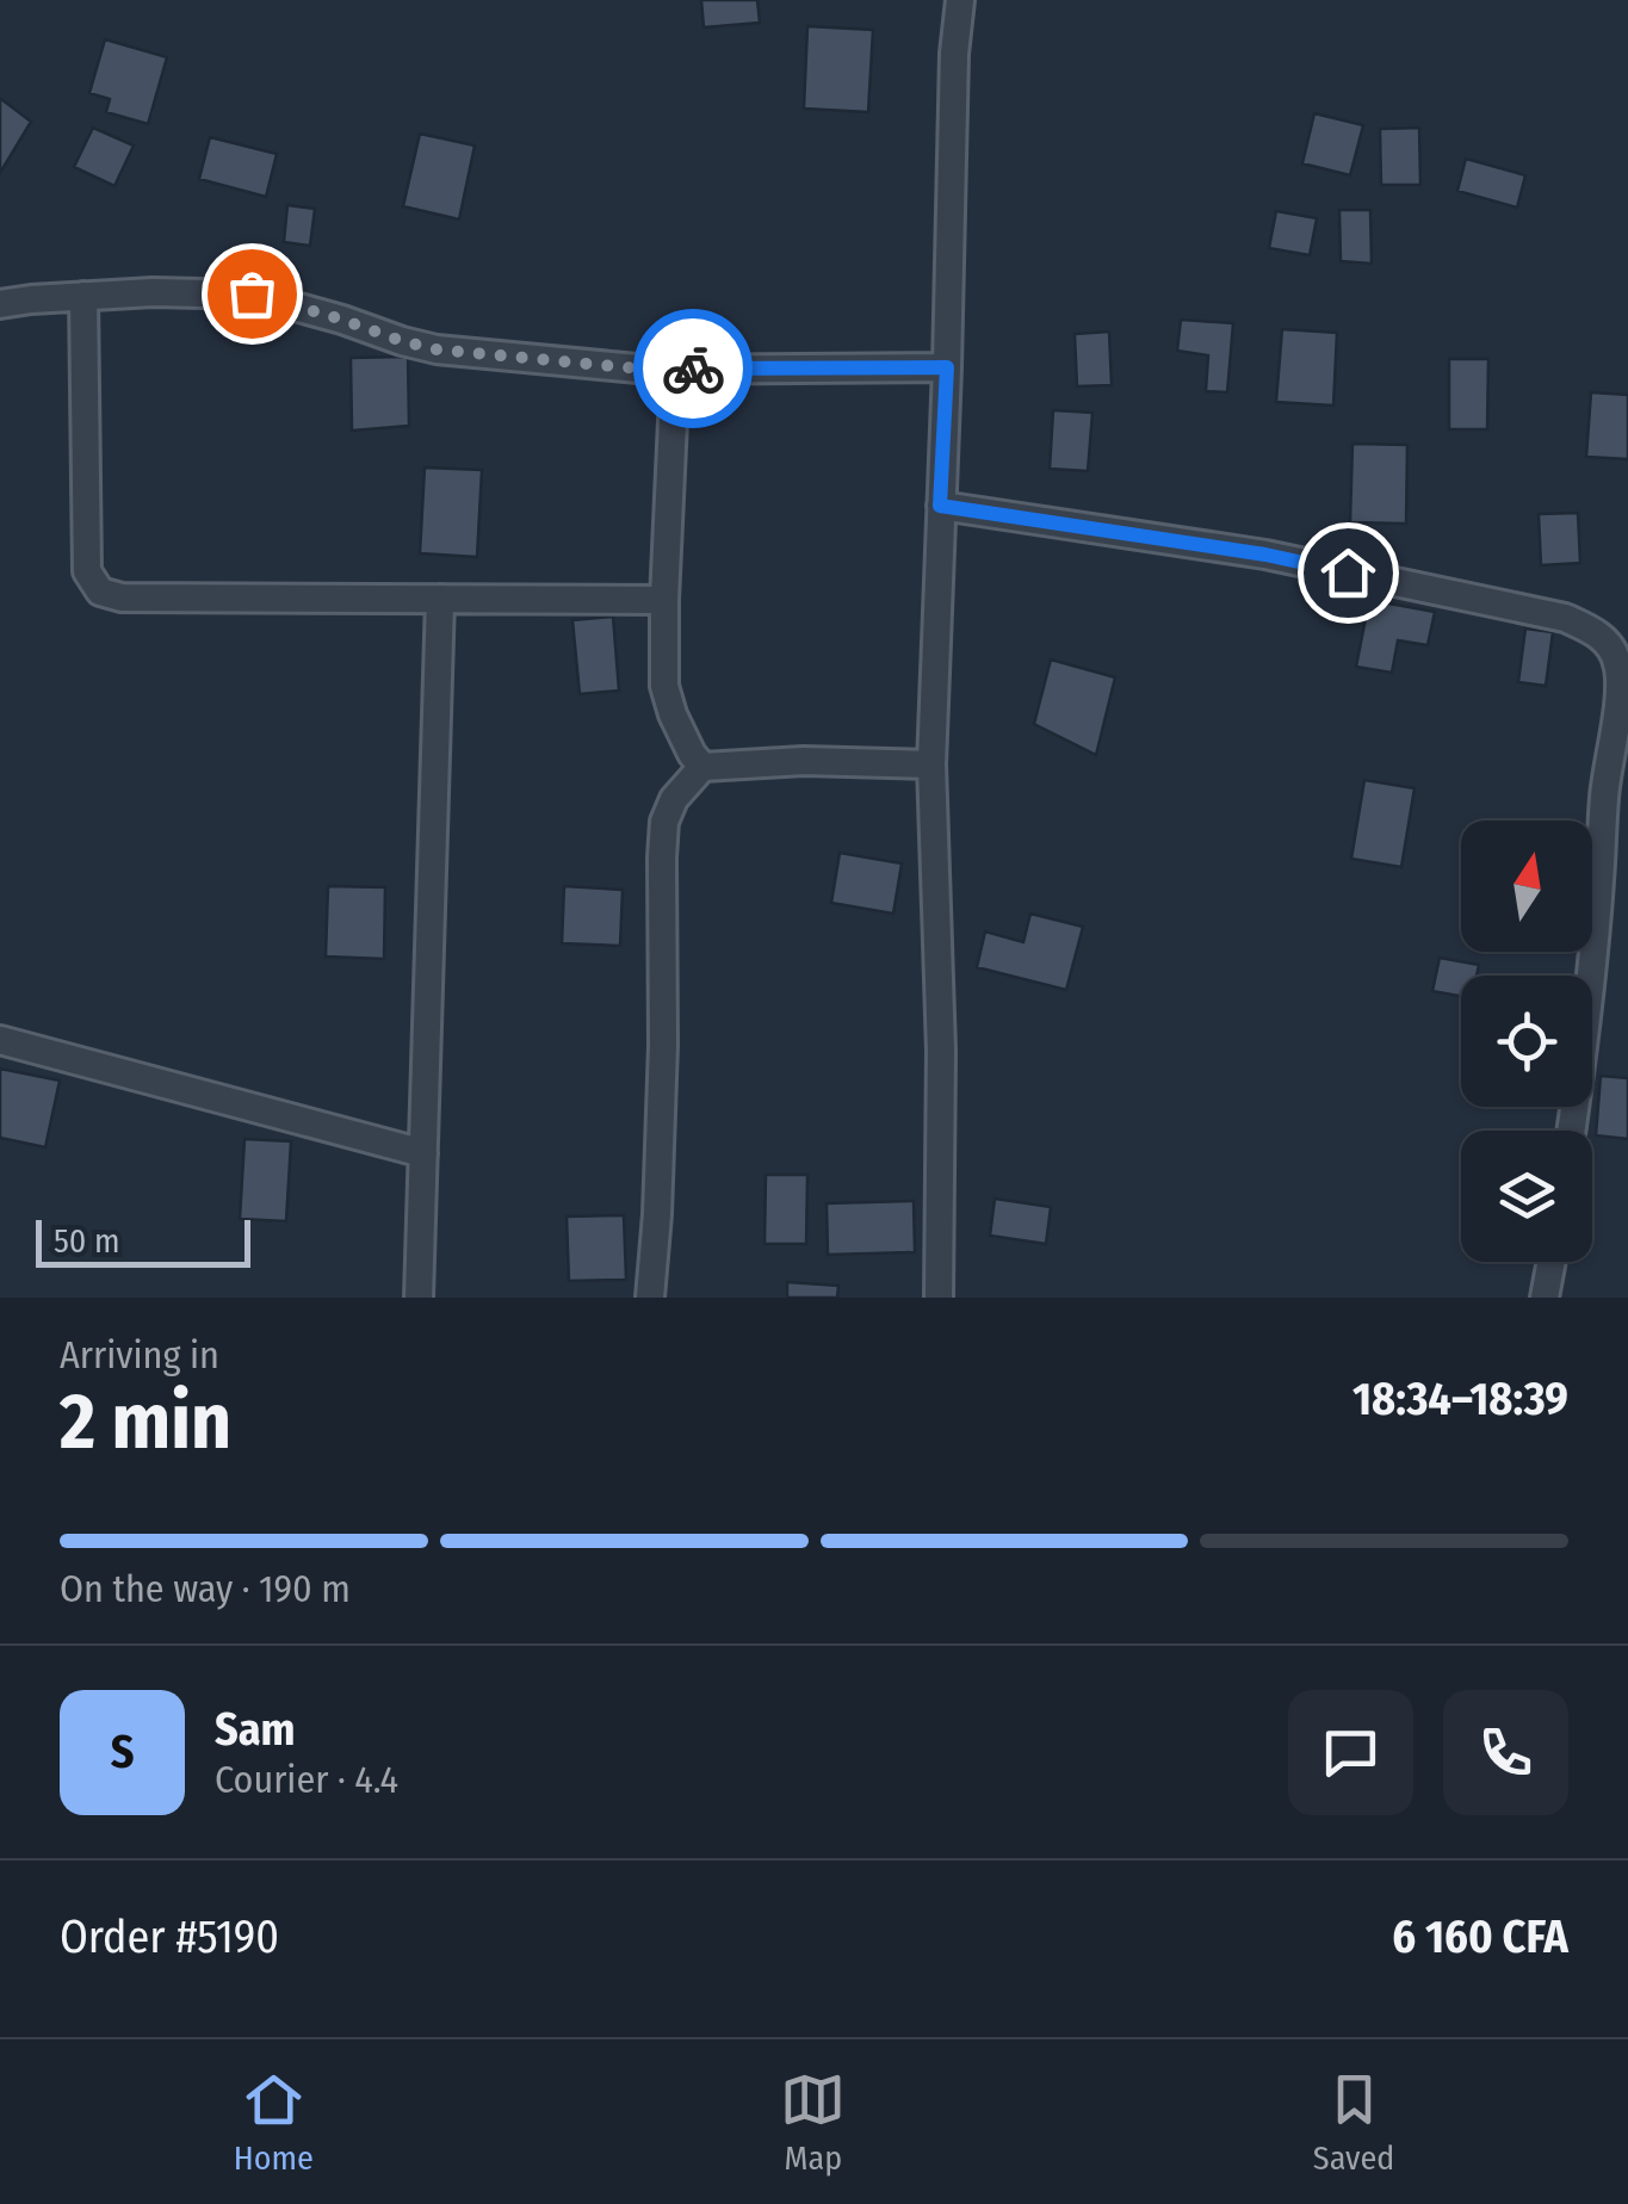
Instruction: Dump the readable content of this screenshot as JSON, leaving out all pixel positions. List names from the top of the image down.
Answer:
{
  "scale_bar": "50 m",
  "north": "top",
  "page": {
    "scale": "50 m",
    "heading": ["2 min", "Arriving in", "18:34–18:39"],
    "panel": [
      "Sam",
      "Courier · 4.4",
      "Order #5190",
      "6 160 CFA"
    ],
    "bar": "On the way · 190 m",
    "round": "S",
    "tabs": ["Home", "Map", "Saved"]
  }
}
